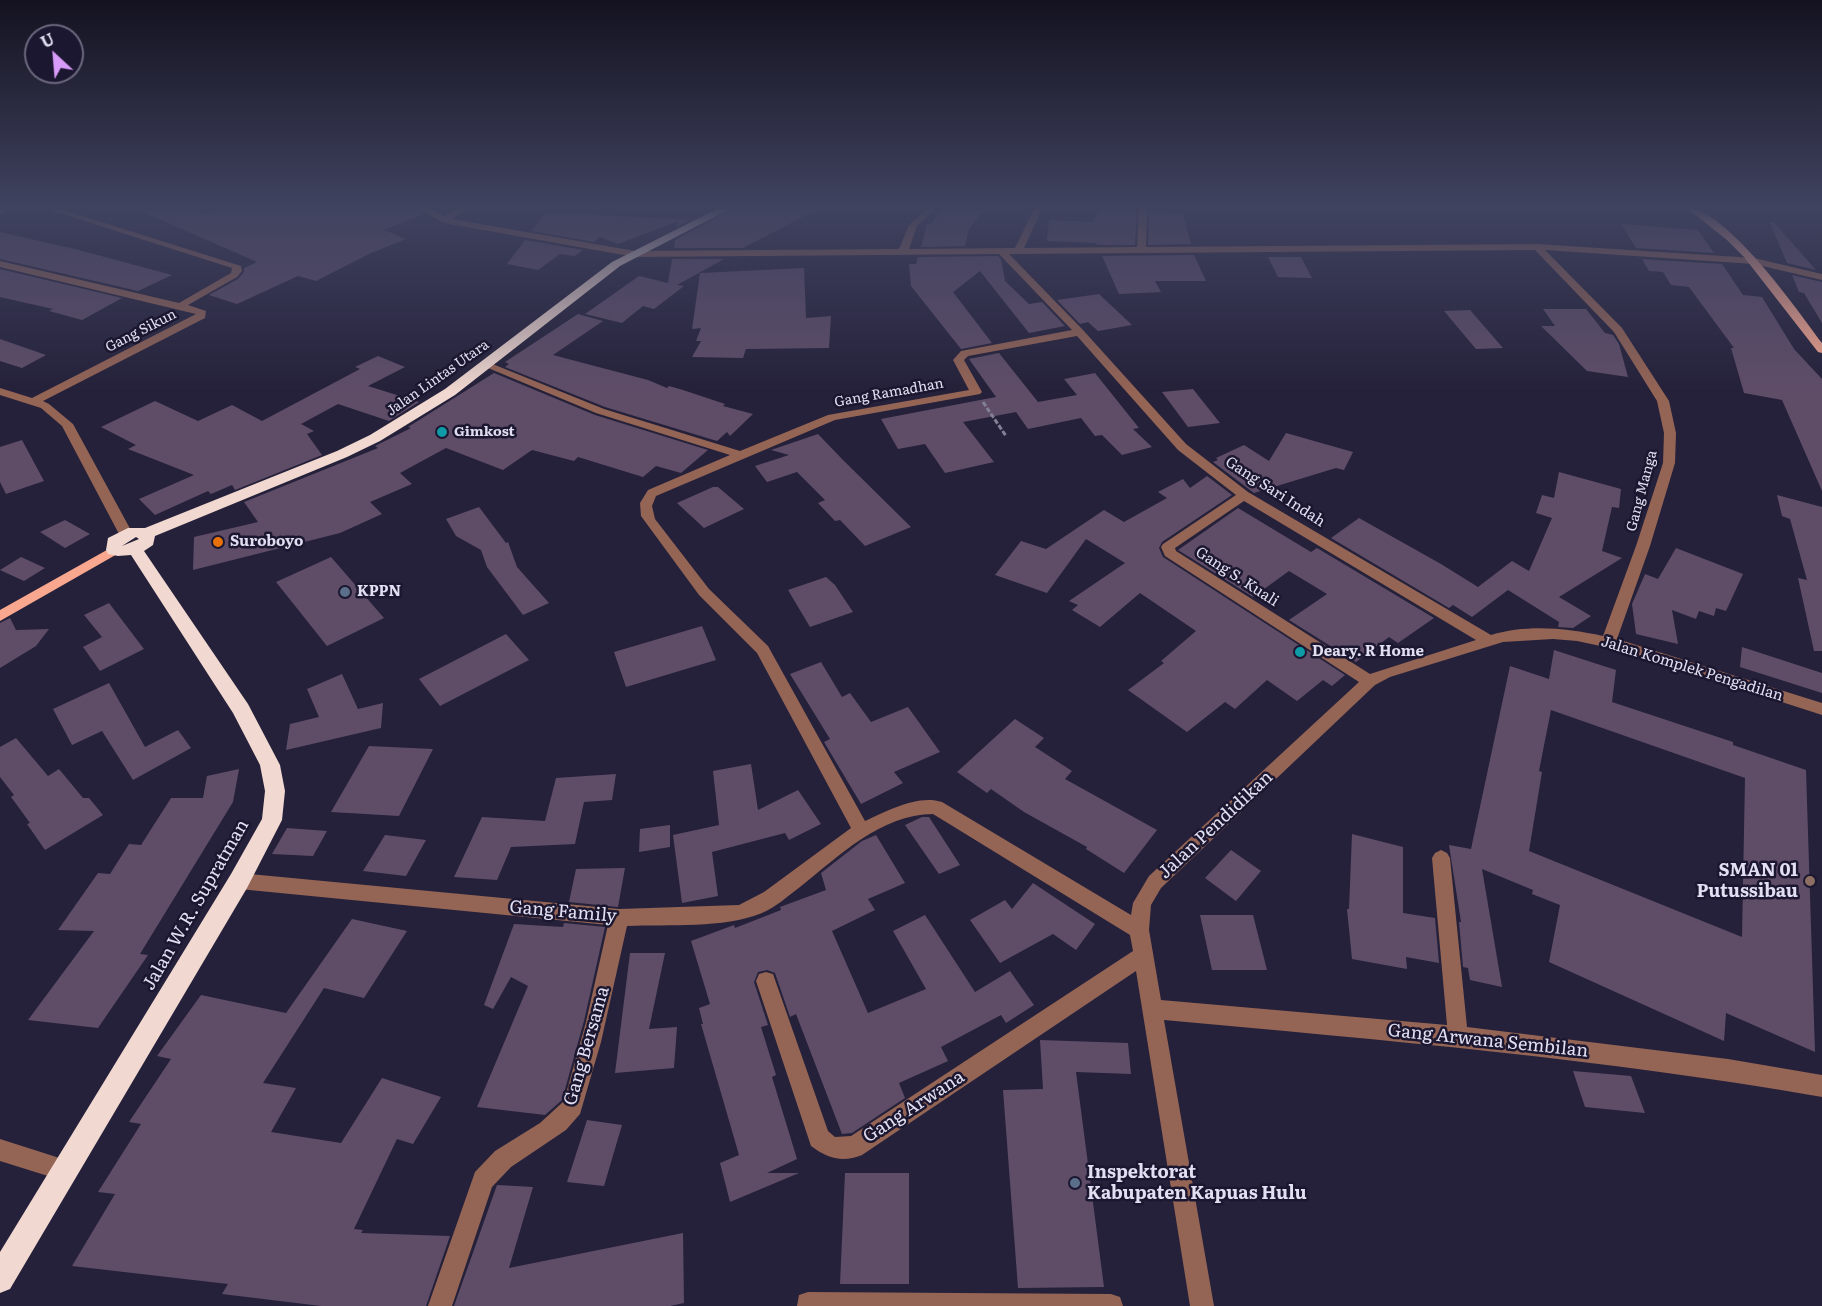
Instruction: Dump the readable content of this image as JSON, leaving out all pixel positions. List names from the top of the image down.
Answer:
{
  "streets": {
    "highway": ["Jalan Lintas Utara", "Jalan W.R. Supratman"],
    "street": [
      "Gang Sikun",
      "Gang Ramadhan",
      "Gang Manga",
      "Gang Sari Indah",
      "Gang S. Kuali",
      "Jalan Komplek Pengadilan",
      "Jalan Pendidikan",
      "Gang Family",
      "Gang Arwana Sembilan",
      "Gang Bersama",
      "Gang Arwana"
    ]
  },
  "crossings": [
    ["Jalan Lintas Utara", "Jalan W.R. Supratman"],
    ["Gang Ramadhan", "Gang Sari Indah"],
    ["Gang Ramadhan", "Gang Family"],
    ["Gang Manga", "Jalan Komplek Pengadilan"],
    ["Gang Sari Indah", "Gang S. Kuali"],
    ["Gang Sari Indah", "Jalan Komplek Pengadilan"],
    ["Gang Sari Indah", "Jalan Pendidikan"],
    ["Gang S. Kuali", "Jalan Pendidikan"],
    ["Jalan Komplek Pengadilan", "Jalan Pendidikan"],
    ["Jalan Pendidikan", "Gang Family"],
    ["Jalan Pendidikan", "Gang Arwana Sembilan"],
    ["Jalan Pendidikan", "Gang Arwana"],
    ["Jalan W.R. Supratman", "Gang Family"],
    ["Gang Family", "Gang Bersama"]
  ],
  "places": [
    "Gimkost",
    "Suroboyo",
    "KPPN",
    "Deary. R Home",
    "SMAN 01 Putussibau",
    "Inspektorat Kabupaten Kapuas Hulu"
  ],
  "north": "top left"
}
